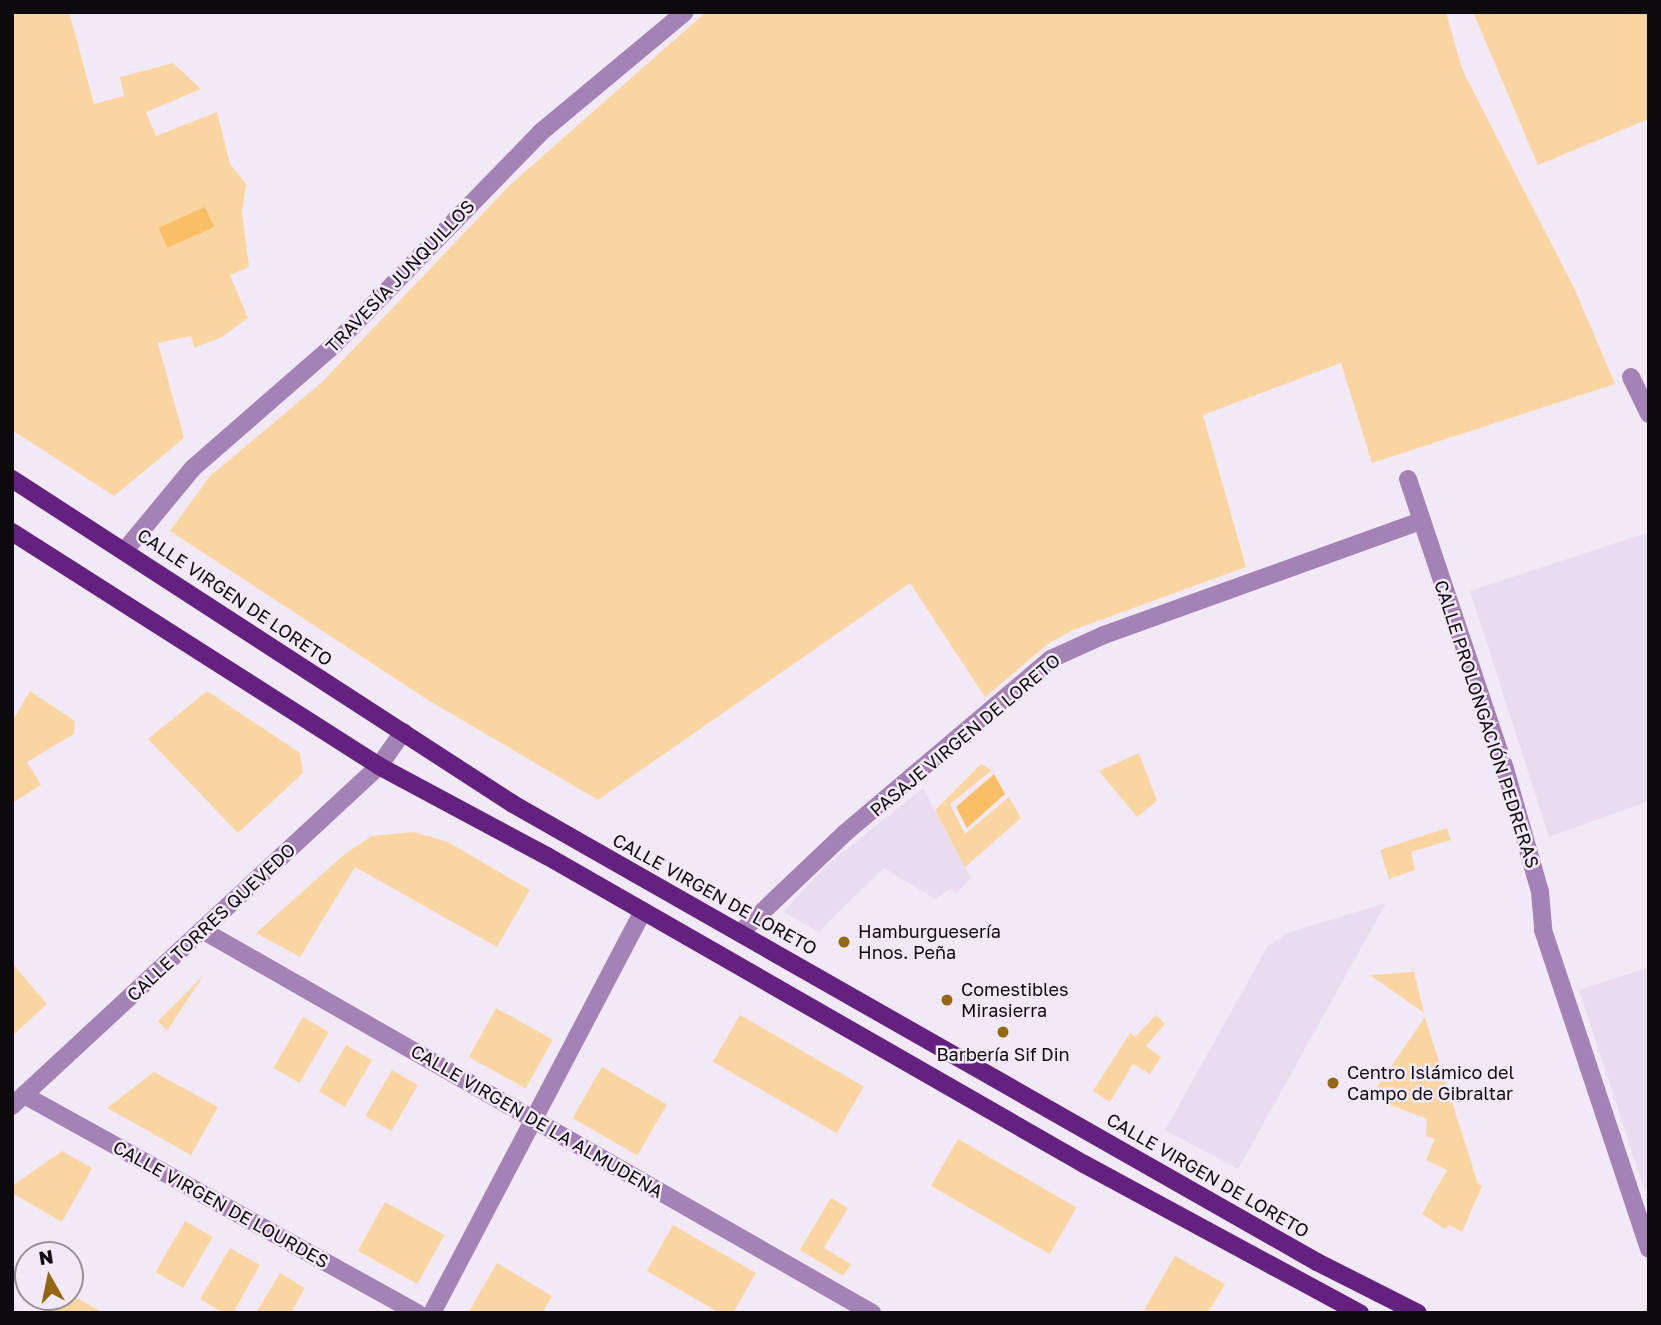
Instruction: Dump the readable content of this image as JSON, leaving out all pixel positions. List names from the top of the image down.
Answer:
{
  "streets": {
    "main road": ["CALLE VIRGEN DE LORETO"],
    "street": [
      "TRAVESÍA JUNQUILLOS",
      "CALLE PROLONGACIÓN PEDRERAS",
      "PASAJE VIRGEN DE LORETO",
      "CALLE TORRES QUEVEDO",
      "CALLE VIRGEN DE LA ALMUDENA",
      "CALLE VIRGEN DE LOURDES"
    ]
  },
  "crossings": [
    ["TRAVESÍA JUNQUILLOS", "CALLE VIRGEN DE LORETO"],
    ["CALLE VIRGEN DE LORETO", "PASAJE VIRGEN DE LORETO"],
    ["CALLE VIRGEN DE LORETO", "CALLE TORRES QUEVEDO"],
    ["CALLE PROLONGACIÓN PEDRERAS", "PASAJE VIRGEN DE LORETO"],
    ["CALLE TORRES QUEVEDO", "CALLE VIRGEN DE LA ALMUDENA"],
    ["CALLE TORRES QUEVEDO", "CALLE VIRGEN DE LOURDES"]
  ],
  "places": [
    "Hamburguesería Hnos. Peña",
    "Comestibles Mirasierra",
    "Barbería Sif Din",
    "Centro Islámico del Campo de Gibraltar"
  ],
  "north": "top"
}
